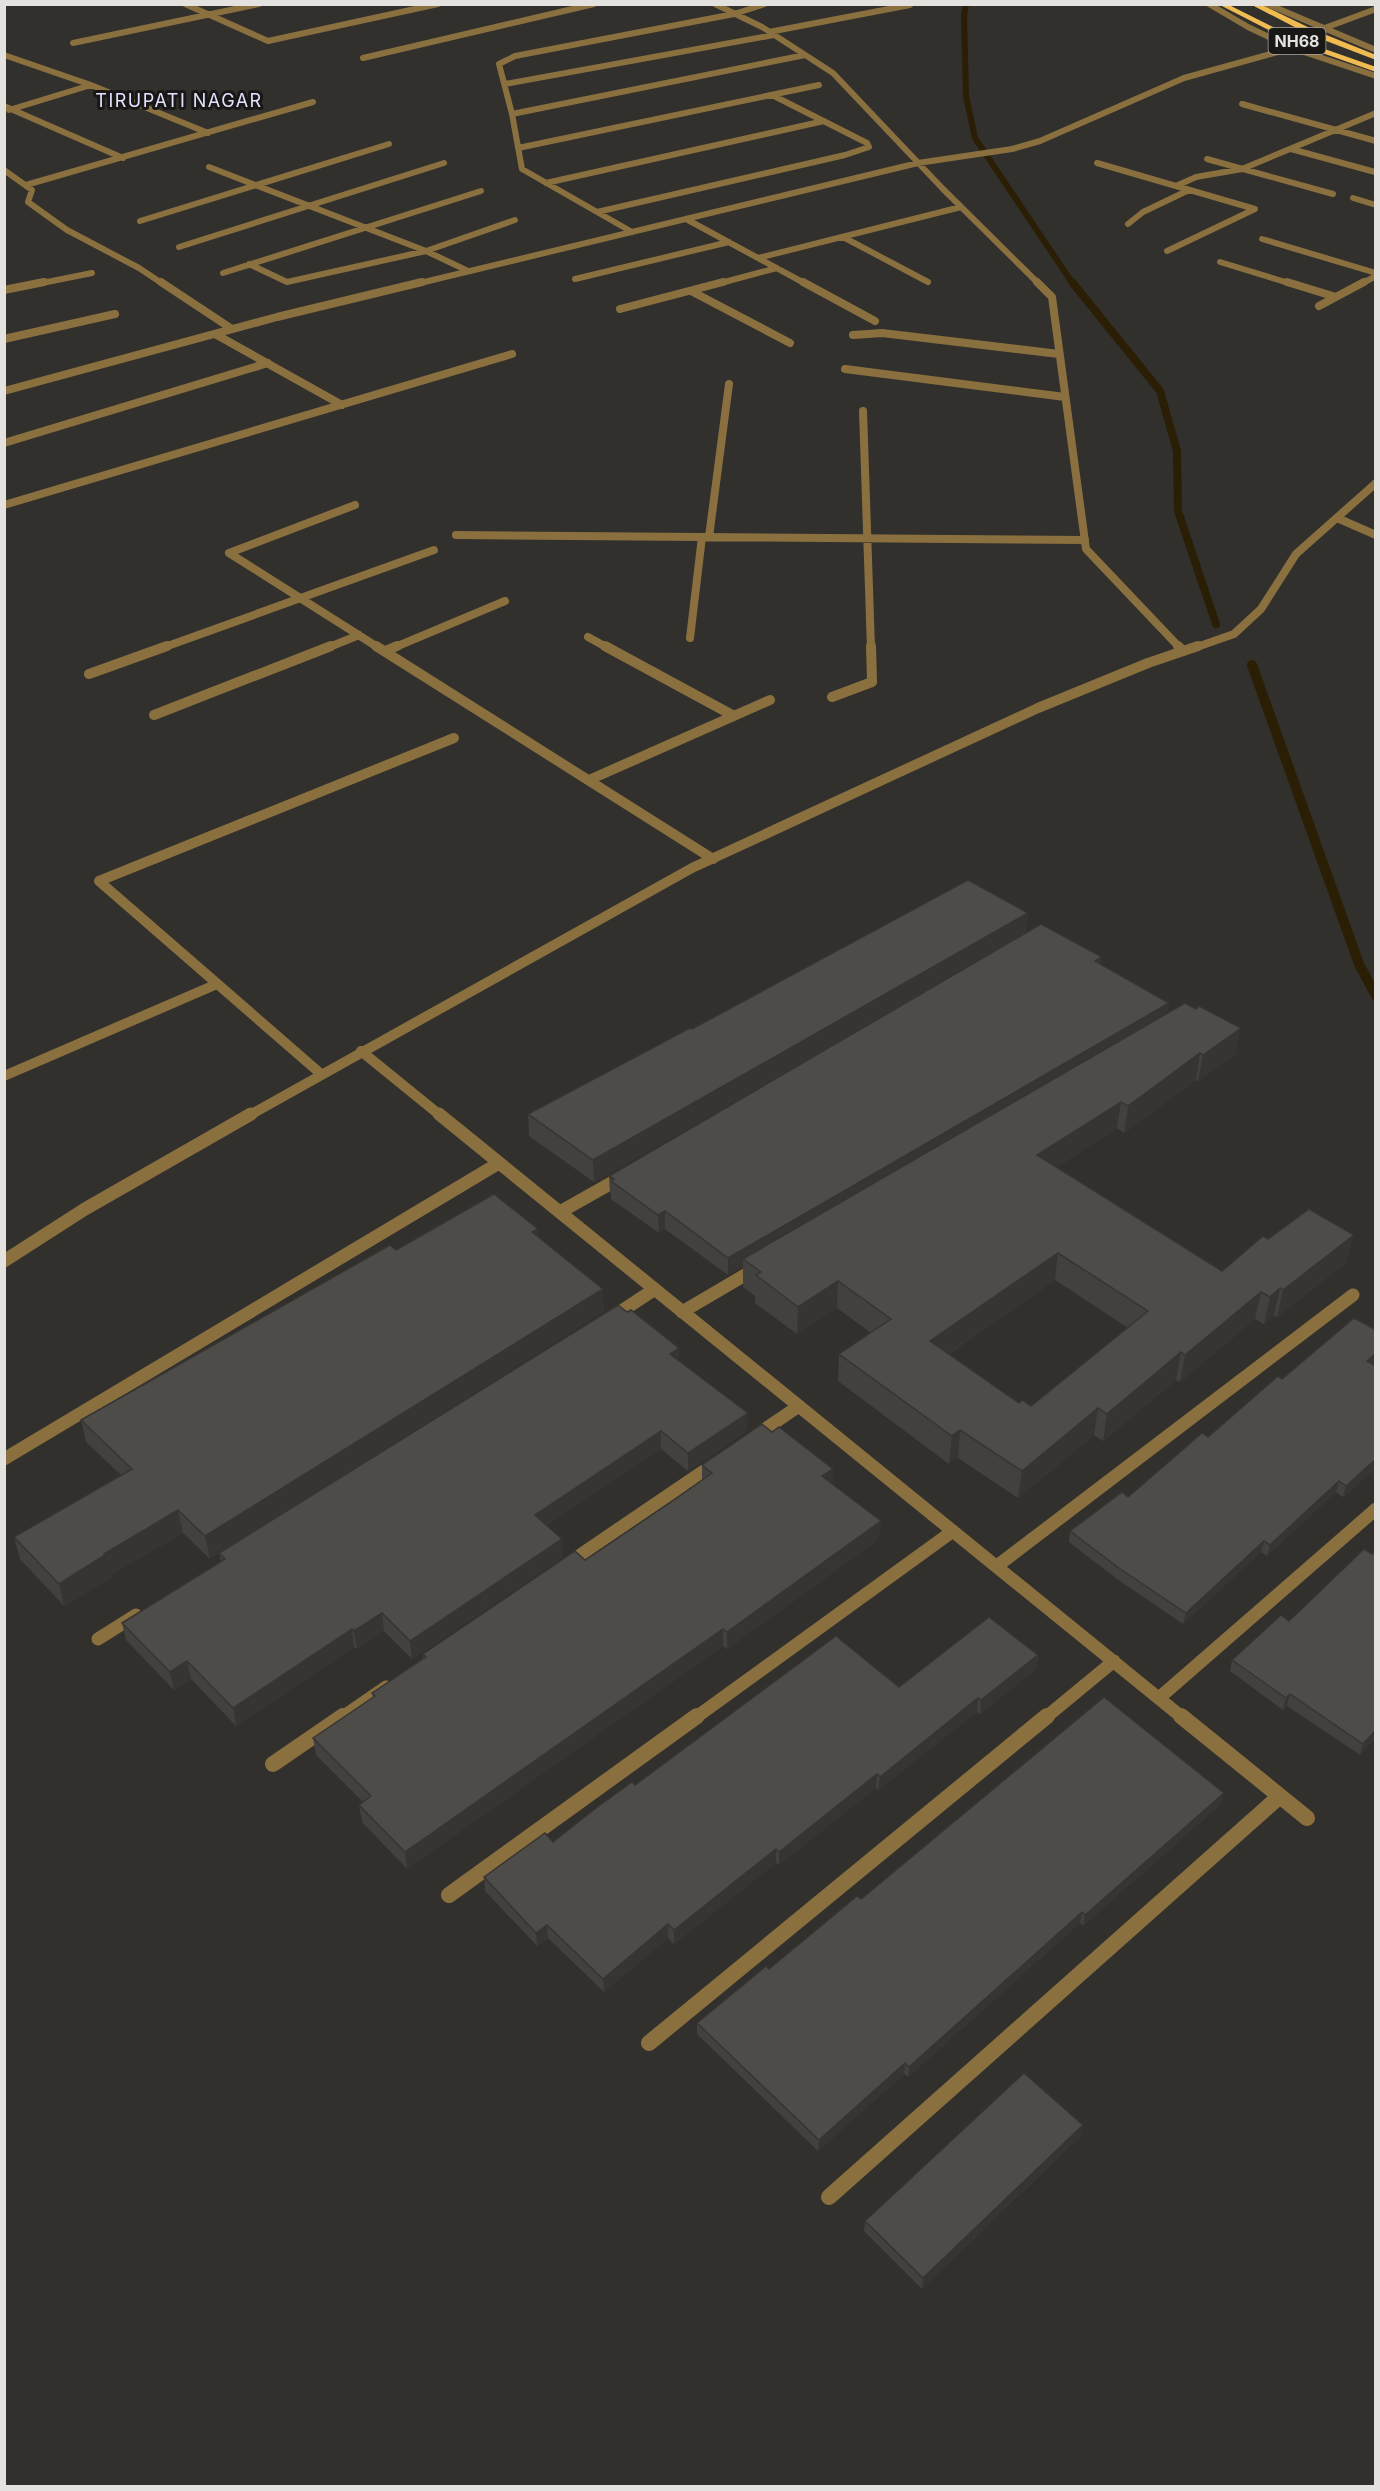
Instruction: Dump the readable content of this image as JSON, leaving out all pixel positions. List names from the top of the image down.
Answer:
{
  "streets": {
    "highway": ["NH68"]
  },
  "districts": ["TIRUPATI NAGAR"]
}
